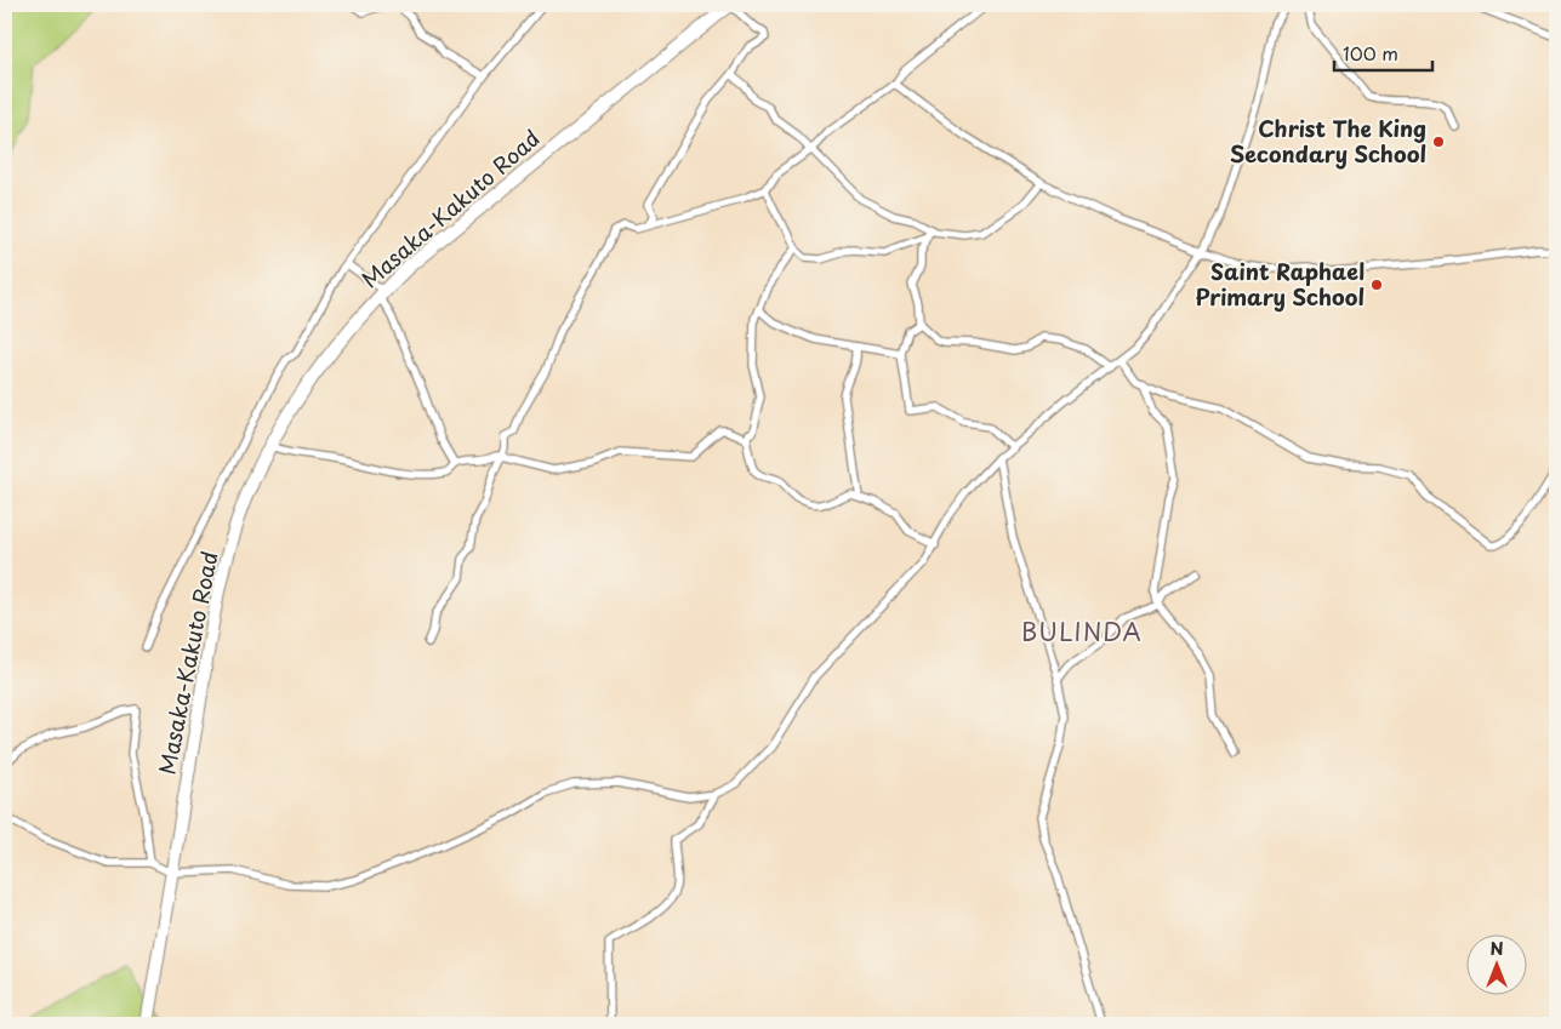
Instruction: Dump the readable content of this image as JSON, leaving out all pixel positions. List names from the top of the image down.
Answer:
{
  "streets": {
    "highway": ["Masaka-Kakuto Road"]
  },
  "districts": ["BULINDA"],
  "places": ["Christ The King Secondary School", "Saint Raphael Primary School"],
  "scale_bar": "100 m",
  "north": "top"
}
